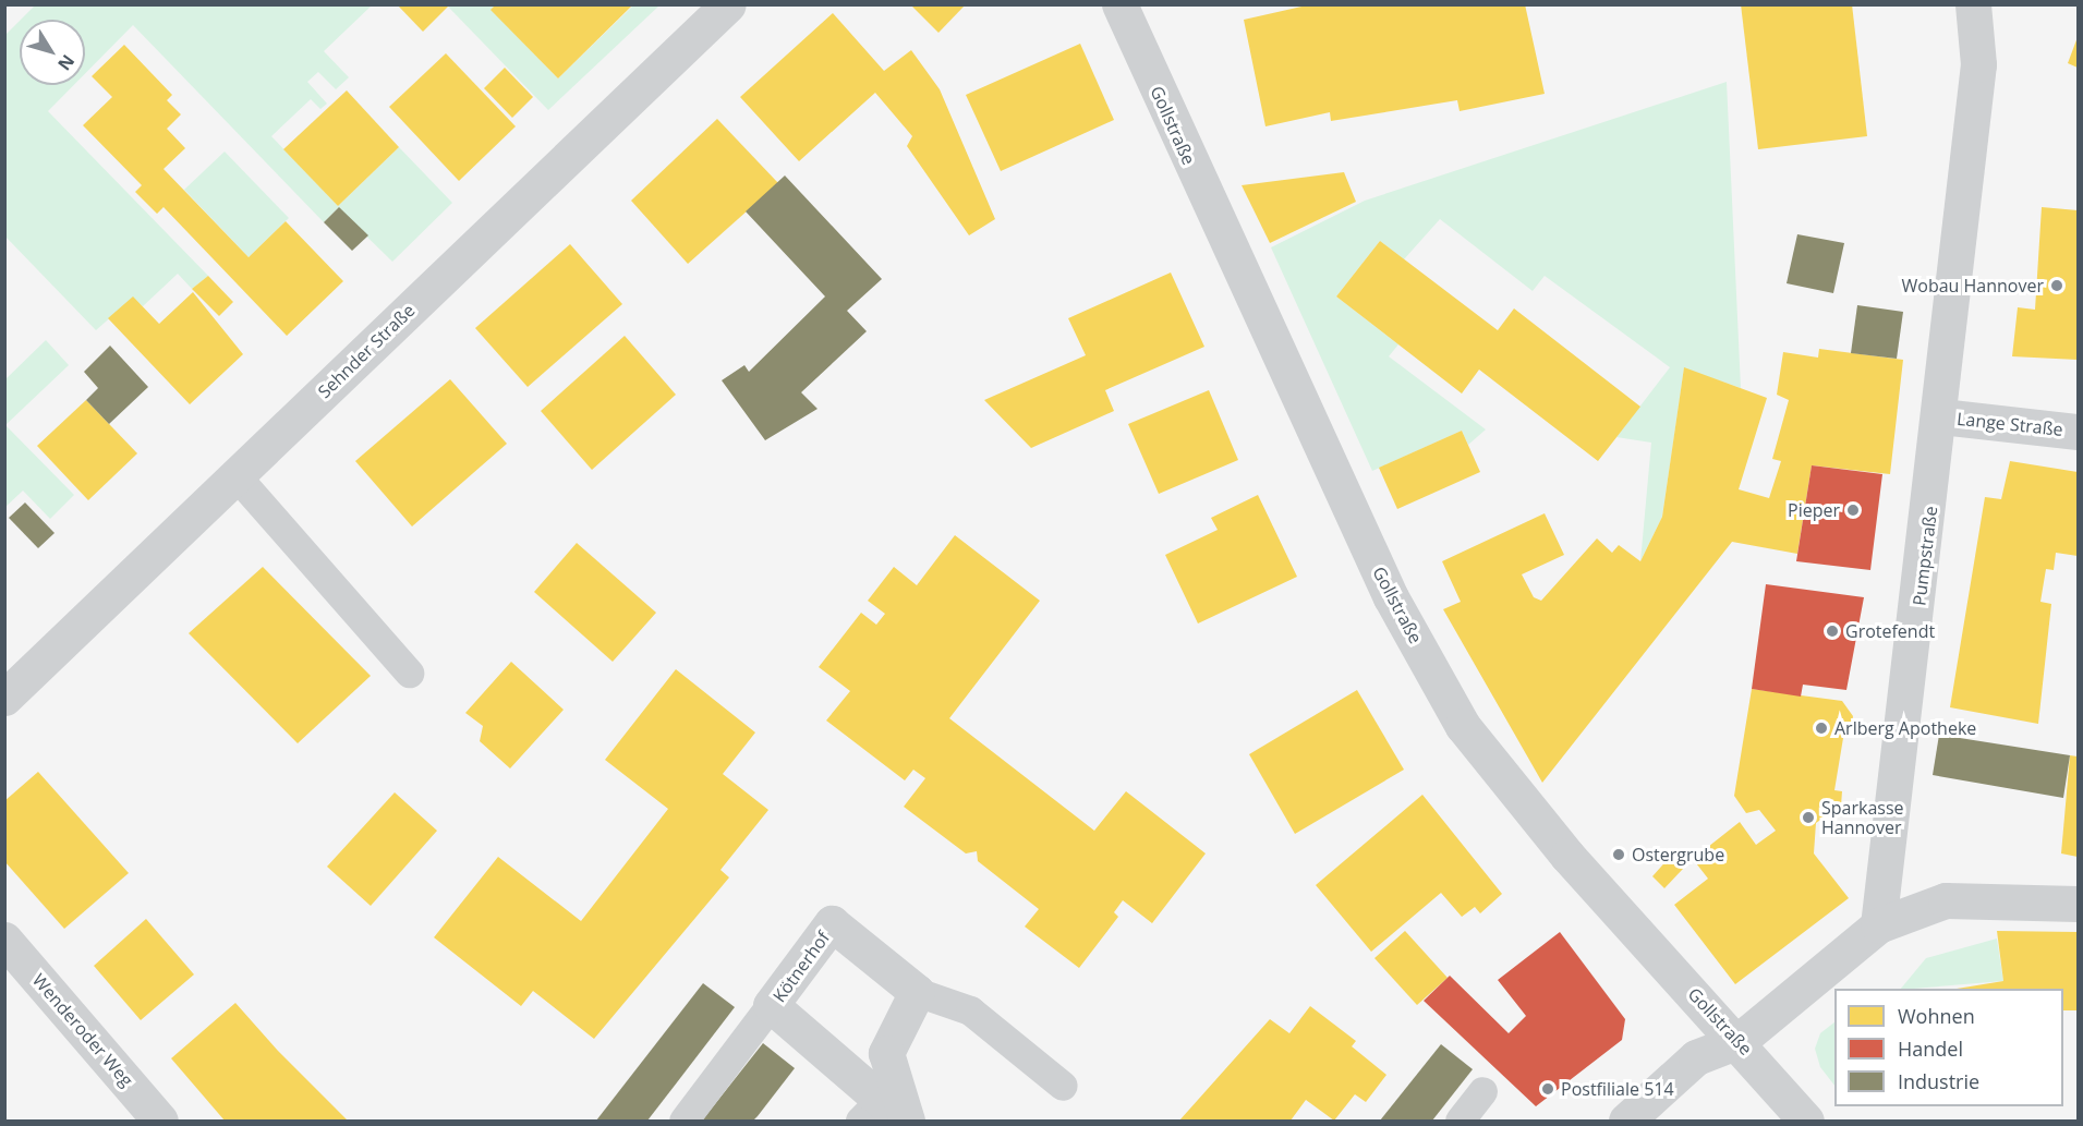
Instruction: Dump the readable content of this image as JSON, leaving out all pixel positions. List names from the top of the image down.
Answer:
{
  "streets": {
    "street": [
      "Gollstraße",
      "Sehnder Straße",
      "Lange Straße",
      "Pumpstraße",
      "Kötnerhof",
      "Wenderoder Weg"
    ]
  },
  "crossings": [
    ["Lange Straße", "Pumpstraße"]
  ],
  "places": [
    "Wobau Hannover",
    "Pieper",
    "Grotefendt",
    "Arlberg Apotheke",
    "Sparkasse Hannover",
    "Ostergrube",
    "Postfiliale 514"
  ],
  "legend": ["Wohnen", "Handel", "Industrie"],
  "north": "bottom right"
}
